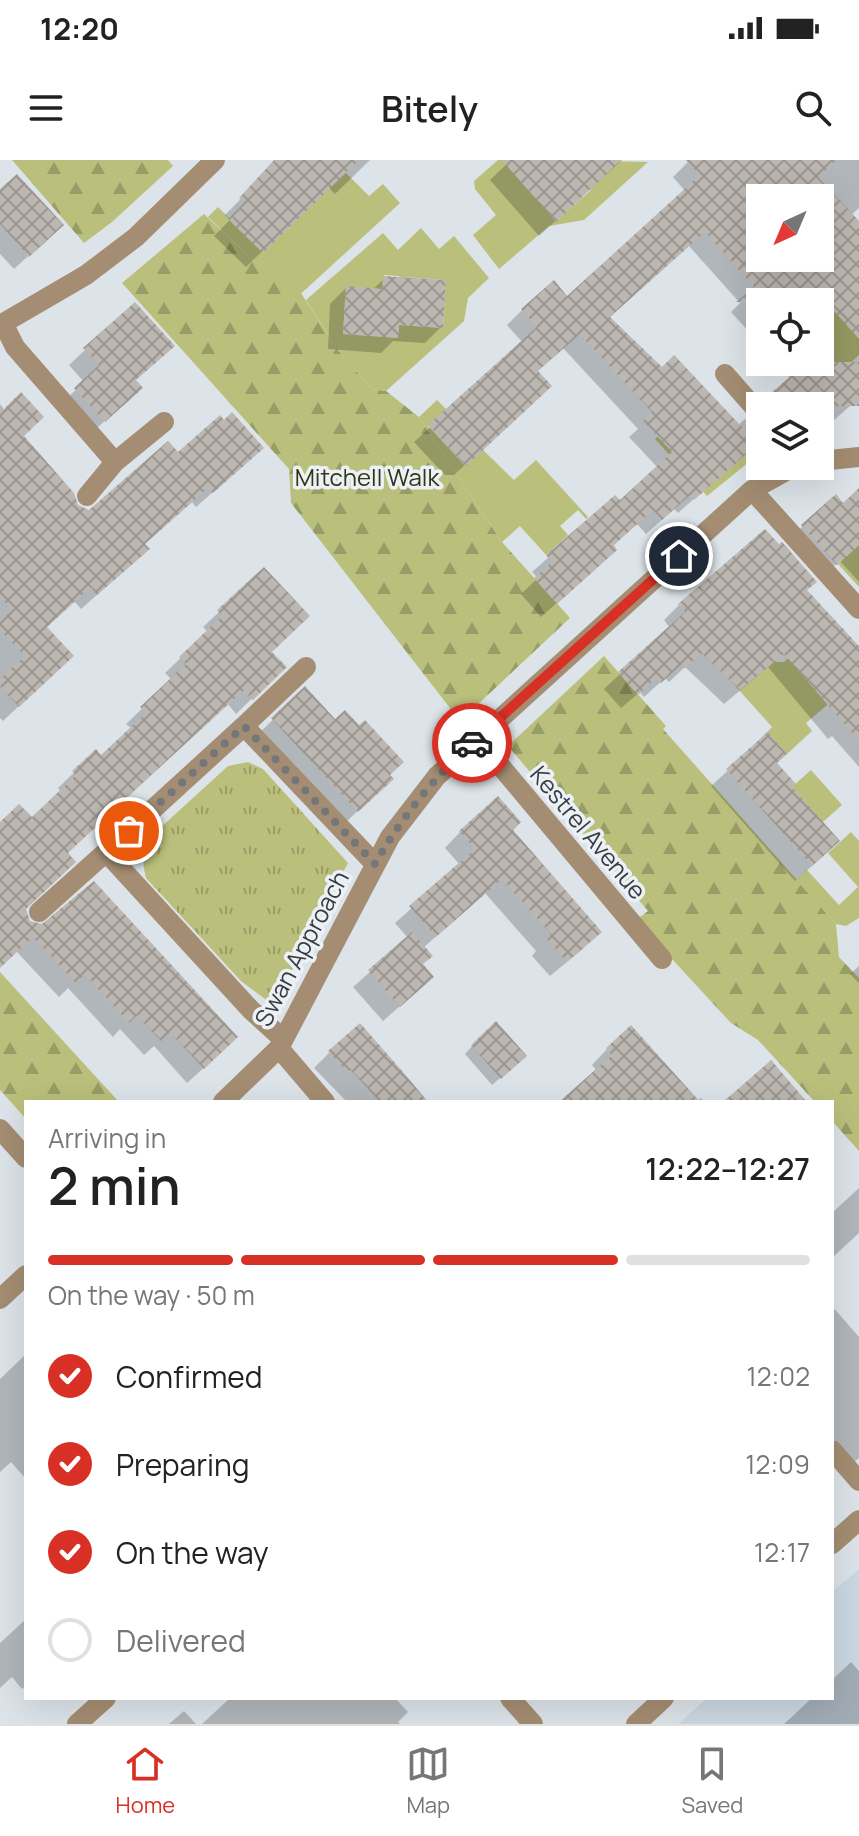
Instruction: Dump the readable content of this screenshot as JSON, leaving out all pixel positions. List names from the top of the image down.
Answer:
{
  "streets": {
    "street": ["Kestrel Avenue", "Swan Approach"]
  },
  "crossings": [
    ["Kestrel Avenue", "Swan Approach"]
  ],
  "parks": ["Mitchell Walk"],
  "north": "bottom left",
  "page": {
    "status": "12:20",
    "header": "Bitely",
    "heading": ["2 min", "Arriving in", "12:22–12:27"],
    "bar": "On the way · 50 m",
    "list": [
      ["Confirmed", "12:02"],
      ["Preparing", "12:09"],
      ["On the way", "12:17"],
      "Delivered"
    ],
    "tabs": ["Home", "Map", "Saved"]
  }
}
